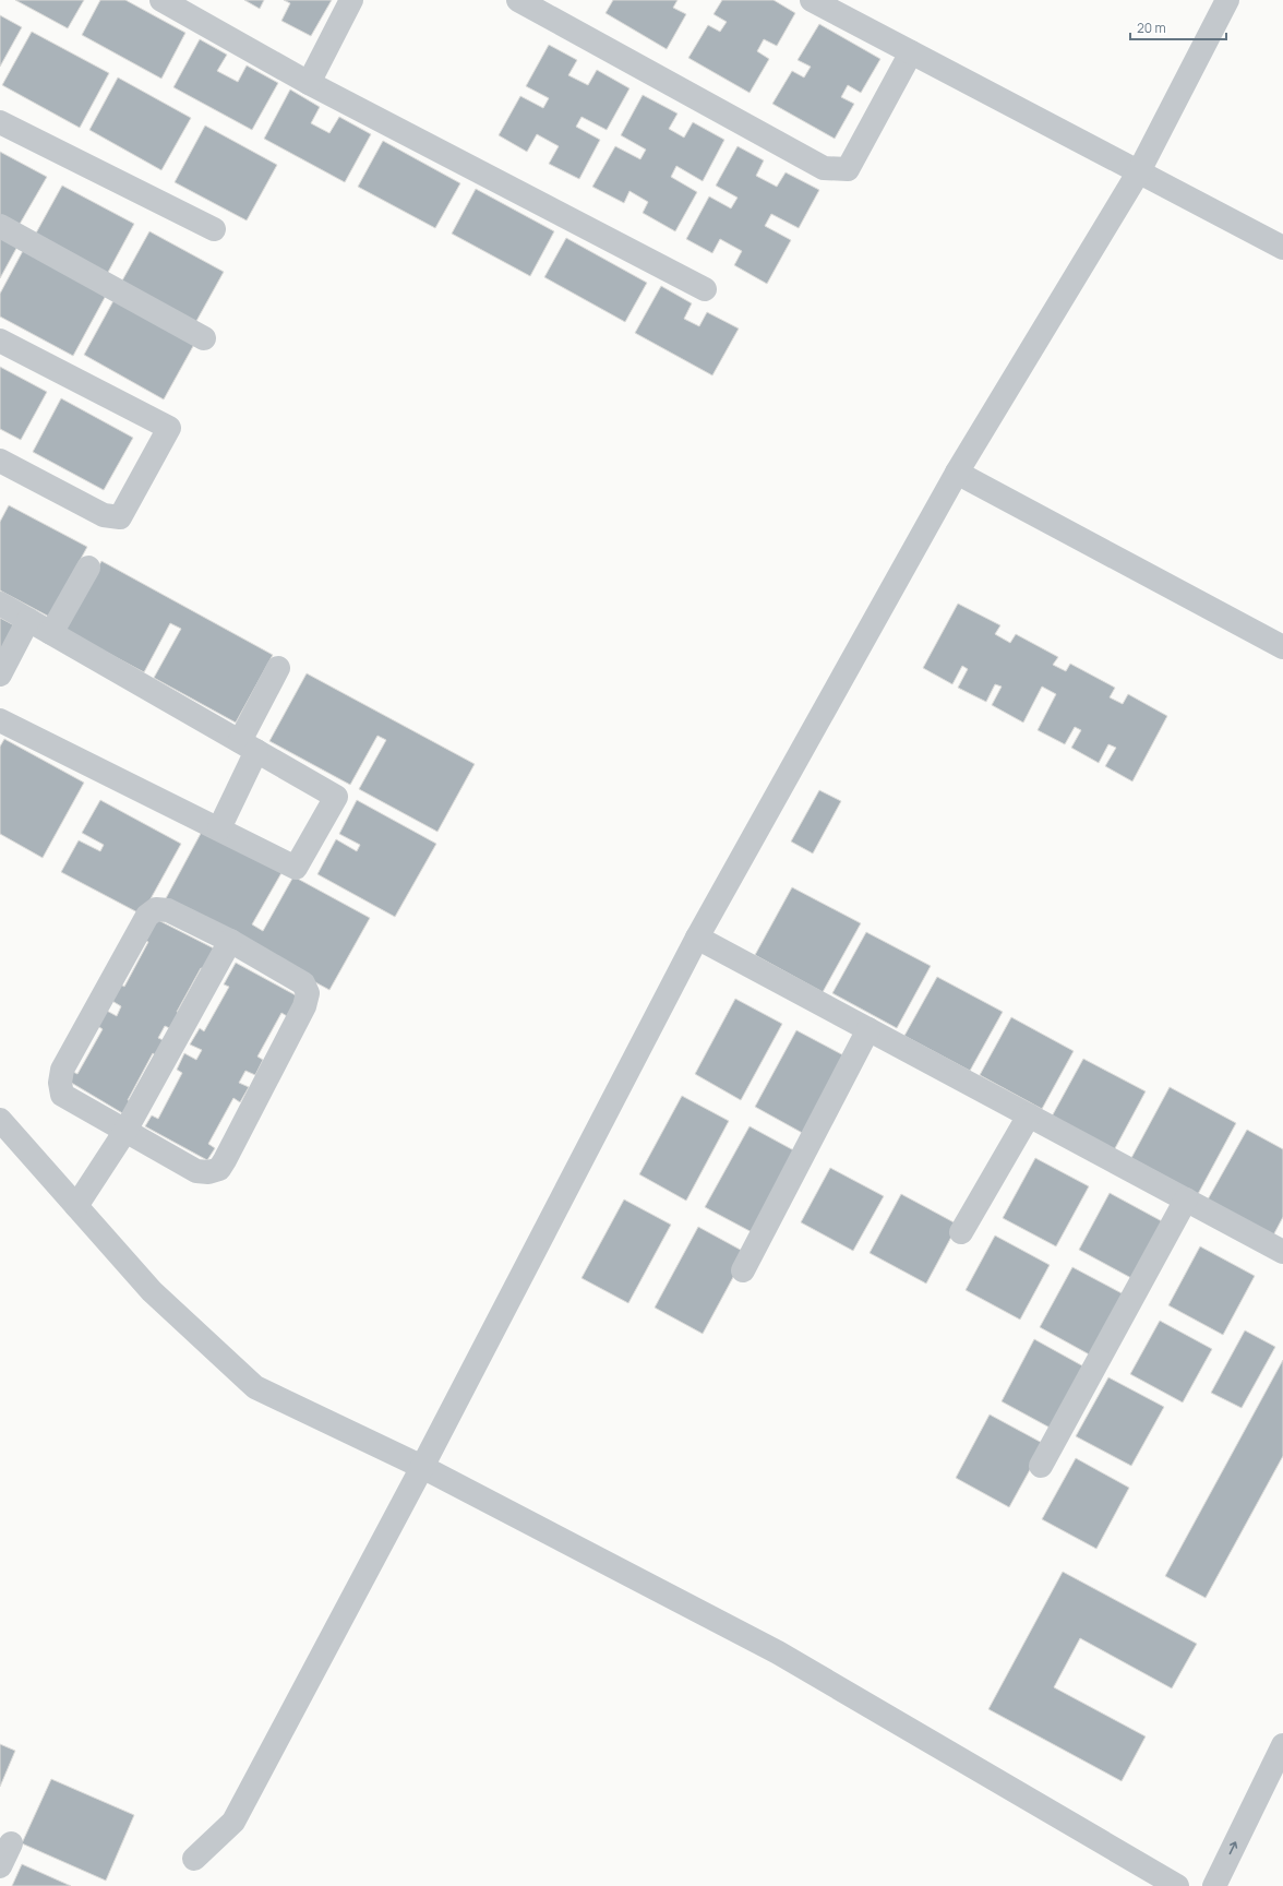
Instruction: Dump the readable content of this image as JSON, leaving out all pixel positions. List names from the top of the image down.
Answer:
{
  "scale_bar": "20 m"
}
